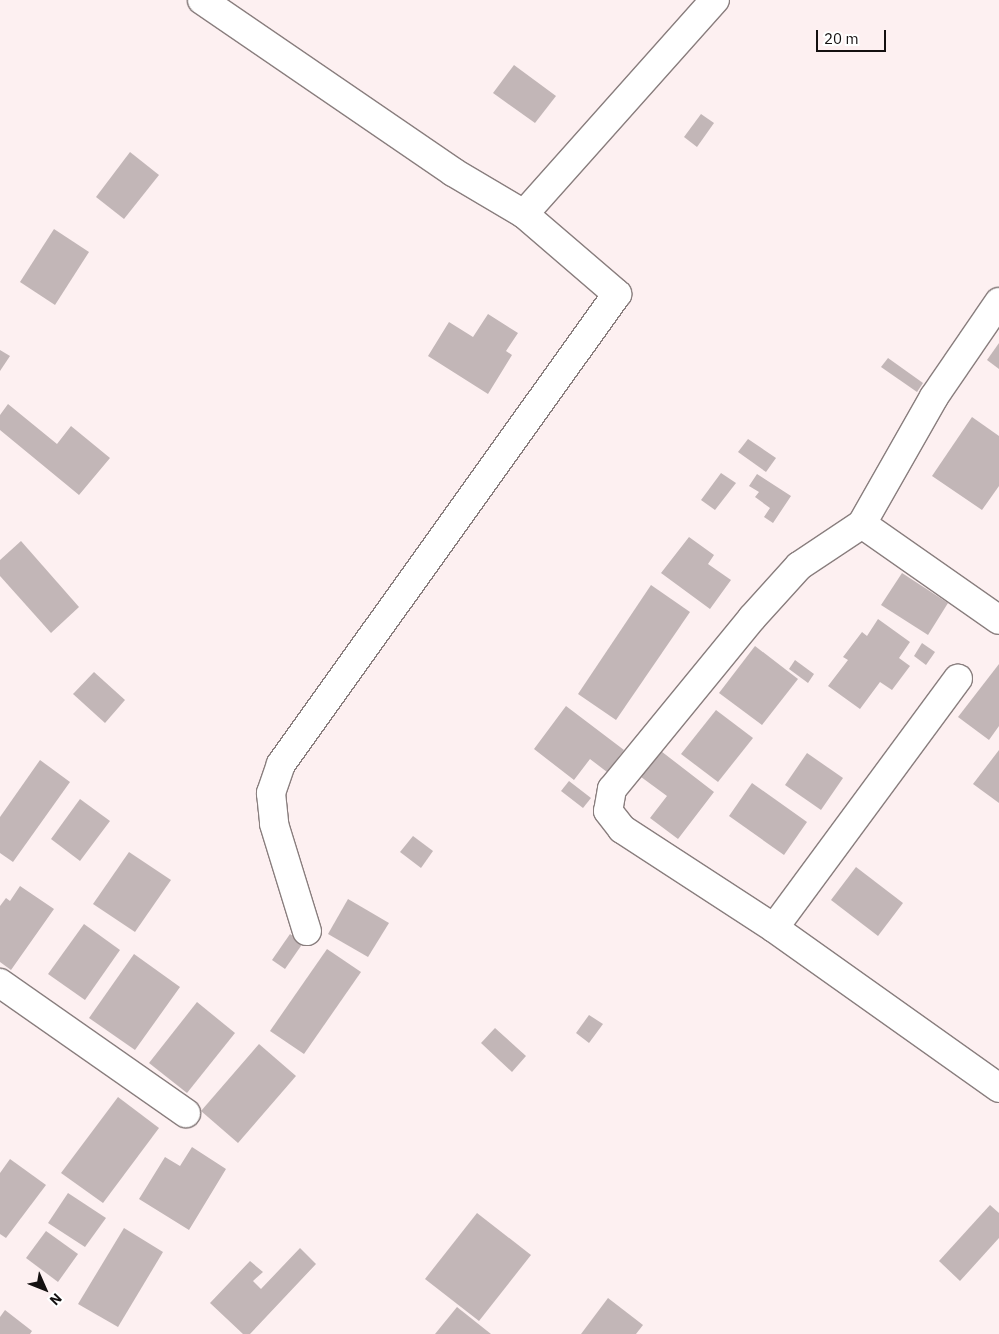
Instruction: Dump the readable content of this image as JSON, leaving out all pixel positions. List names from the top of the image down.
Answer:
{
  "scale_bar": "20 m",
  "north": "bottom right"
}
